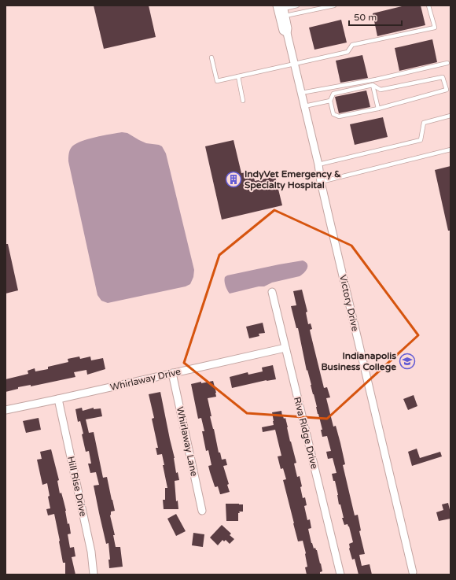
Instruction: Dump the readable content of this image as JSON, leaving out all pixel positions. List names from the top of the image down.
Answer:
{
  "streets": {
    "street": [
      "Victory Drive",
      "Whirlaway Drive",
      "Riva Ridge Drive",
      "Whirlaway Lane",
      "Hill Rise Drive"
    ]
  },
  "crossings": [
    ["Whirlaway Drive", "Riva Ridge Drive"],
    ["Whirlaway Drive", "Whirlaway Lane"],
    ["Whirlaway Drive", "Hill Rise Drive"]
  ],
  "places": {
    "building": ["IndyVet Emergency & Specialty Hospital"],
    "school or university": ["Indianapolis Business College"]
  },
  "scale_bar": "50 m"
}
